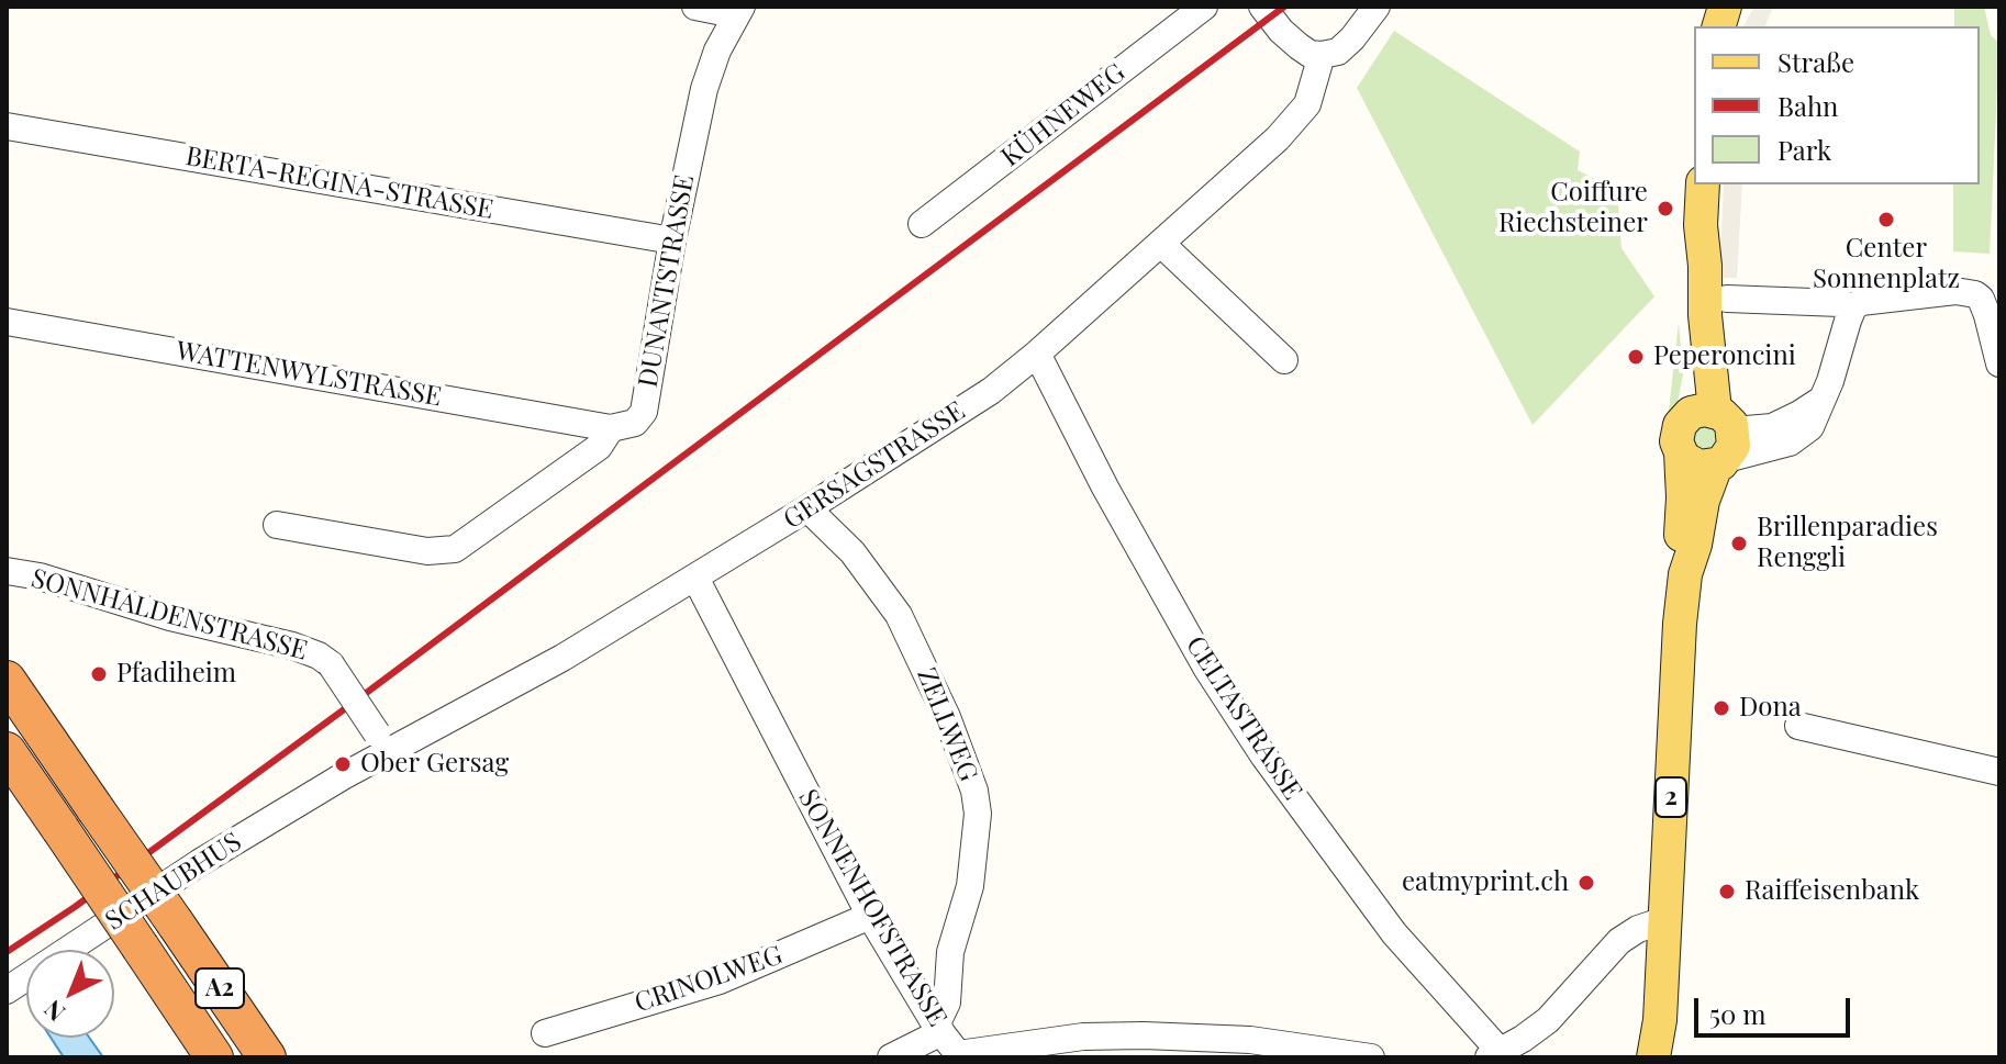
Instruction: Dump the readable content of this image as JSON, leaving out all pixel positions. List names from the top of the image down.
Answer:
{
  "streets": {
    "highway": ["A2"],
    "main road": ["2"],
    "street": [
      "KÜHNEWEG",
      "BERTA-REGINA-STRASSE",
      "DUNANTSTRASSE",
      "WATTENWYLSTRASSE",
      "GERSAGSTRASSE",
      "SONNHALDENSTRASSE",
      "CELTASTRASSE",
      "ZELLWEG",
      "SCHAUBHUS",
      "SONNENHOFSTRASSE",
      "CRINOLWEG"
    ]
  },
  "crossings": [
    ["BERTA-REGINA-STRASSE", "DUNANTSTRASSE"],
    ["DUNANTSTRASSE", "WATTENWYLSTRASSE"],
    ["GERSAGSTRASSE", "SONNHALDENSTRASSE"],
    ["GERSAGSTRASSE", "CELTASTRASSE"],
    ["GERSAGSTRASSE", "ZELLWEG"],
    ["GERSAGSTRASSE", "SCHAUBHUS"],
    ["GERSAGSTRASSE", "SONNENHOFSTRASSE"],
    ["ZELLWEG", "SONNENHOFSTRASSE"],
    ["SONNENHOFSTRASSE", "CRINOLWEG"]
  ],
  "places": [
    "Coiffure Riechsteiner",
    "Center Sonnenplatz",
    "Peperoncini",
    "Brillenparadies Renggli",
    "Pfadiheim",
    "Dona",
    "Ober Gersag",
    "eatmyprint.ch",
    "Raiffeisenbank"
  ],
  "legend": ["Straße", "Bahn", "Park"],
  "scale_bar": "50 m",
  "north": "bottom left"
}
